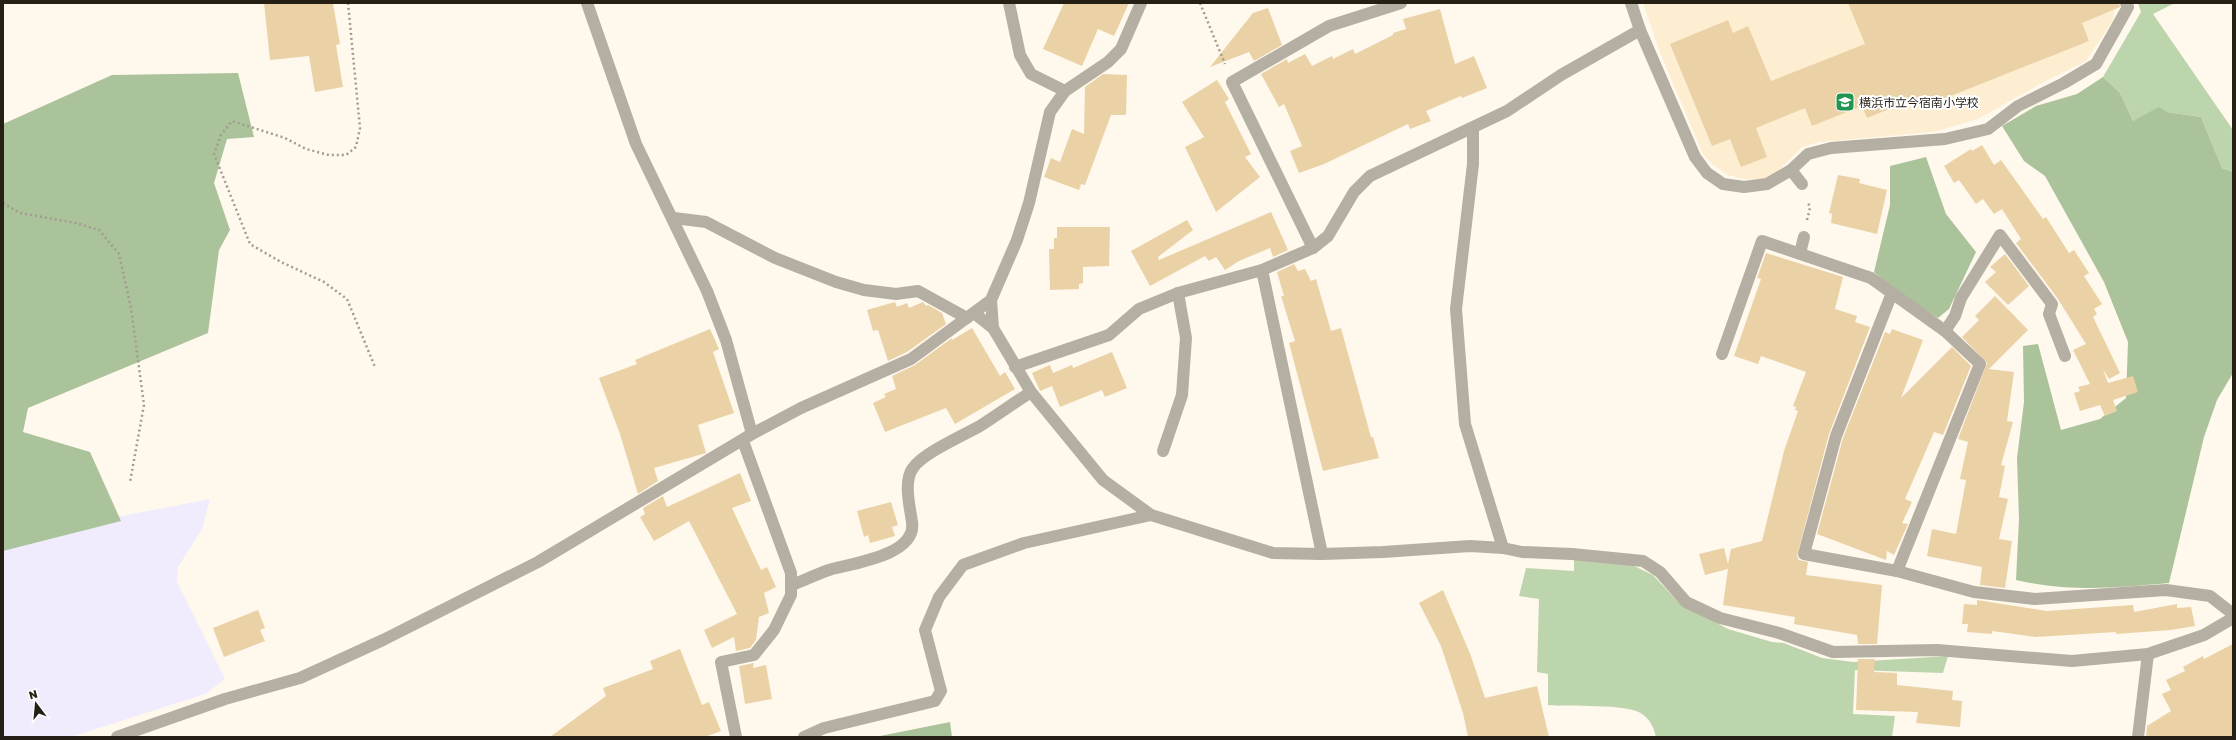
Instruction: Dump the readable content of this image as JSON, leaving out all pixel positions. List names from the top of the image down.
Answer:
{
  "places": {
    "school or university": ["横浜市立今宿南小学校"]
  },
  "north": "top"
}
